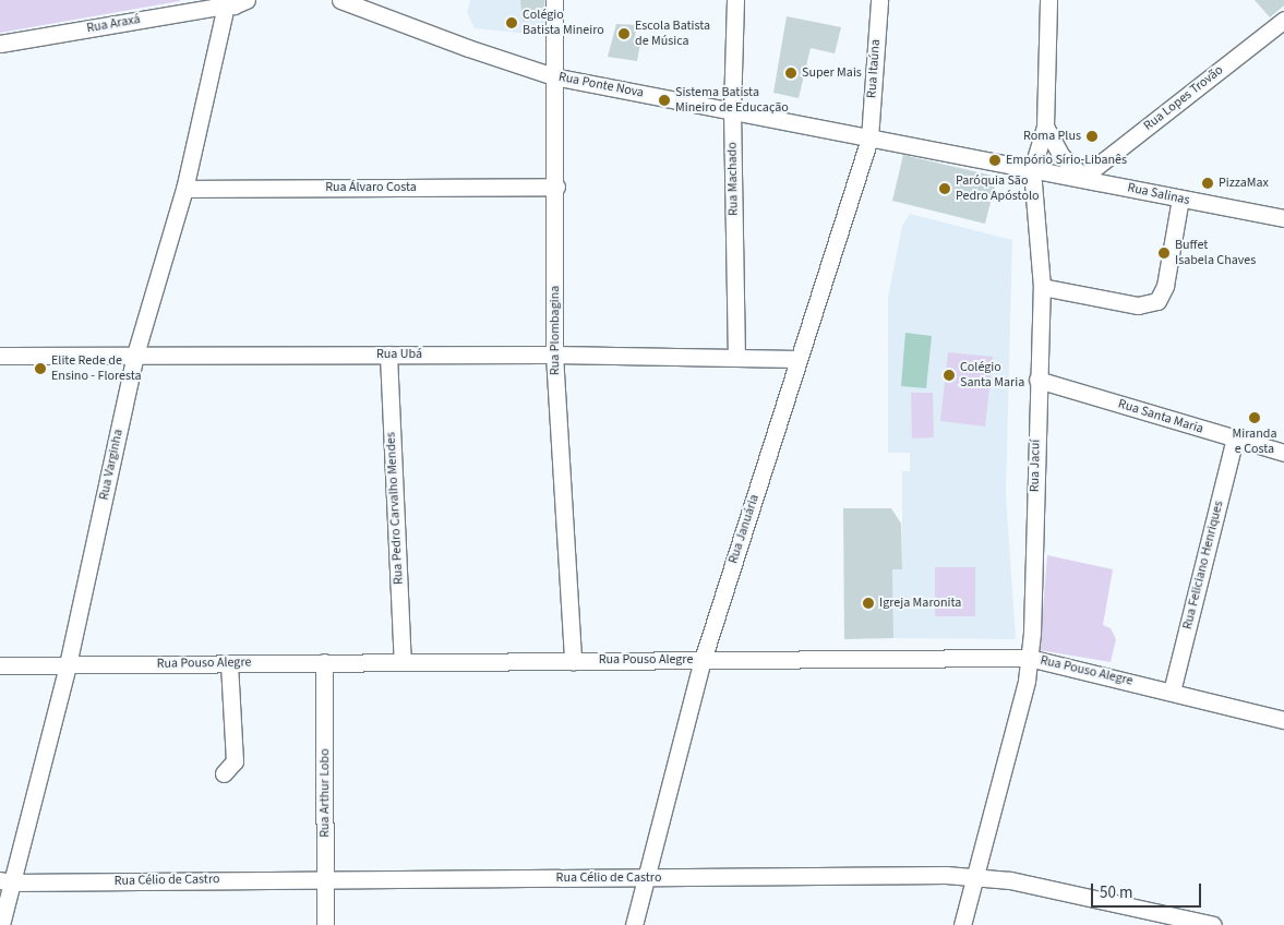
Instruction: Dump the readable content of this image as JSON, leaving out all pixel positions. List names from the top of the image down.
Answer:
{
  "streets": {
    "street": [
      "Rua Araxá",
      "Rua Itaúna",
      "Rua Ponte Nova",
      "Rua Lopes Trovão",
      "Rua Machado",
      "Rua Álvaro Costa",
      "Rua Salinas",
      "Rua Plombagina",
      "Rua Ubá",
      "Rua Santa Maria",
      "Rua Varginha",
      "Rua Jacuí",
      "Rua Pedro Carvalho Mendes",
      "Rua Januária",
      "Rua Feliciano Henriques",
      "Rua Pouso Alegre",
      "Rua Arthur Lobo",
      "Rua Célio de Castro"
    ]
  },
  "crossings": [
    ["Rua Araxá", "Rua Varginha"],
    ["Rua Itaúna", "Rua Ponte Nova"],
    ["Rua Itaúna", "Rua Januária"],
    ["Rua Ponte Nova", "Rua Machado"],
    ["Rua Ponte Nova", "Rua Salinas"],
    ["Rua Ponte Nova", "Rua Plombagina"],
    ["Rua Ponte Nova", "Rua Jacuí"],
    ["Rua Ponte Nova", "Rua Januária"],
    ["Rua Lopes Trovão", "Rua Salinas"],
    ["Rua Machado", "Rua Ubá"],
    ["Rua Álvaro Costa", "Rua Plombagina"],
    ["Rua Álvaro Costa", "Rua Varginha"],
    ["Rua Salinas", "Rua Jacuí"],
    ["Rua Plombagina", "Rua Ubá"],
    ["Rua Plombagina", "Rua Pouso Alegre"],
    ["Rua Ubá", "Rua Varginha"],
    ["Rua Ubá", "Rua Pedro Carvalho Mendes"],
    ["Rua Ubá", "Rua Januária"],
    ["Rua Santa Maria", "Rua Jacuí"],
    ["Rua Santa Maria", "Rua Feliciano Henriques"],
    ["Rua Varginha", "Rua Pouso Alegre"],
    ["Rua Varginha", "Rua Célio de Castro"],
    ["Rua Jacuí", "Rua Pouso Alegre"],
    ["Rua Jacuí", "Rua Célio de Castro"],
    ["Rua Pedro Carvalho Mendes", "Rua Pouso Alegre"],
    ["Rua Januária", "Rua Pouso Alegre"],
    ["Rua Januária", "Rua Célio de Castro"],
    ["Rua Feliciano Henriques", "Rua Pouso Alegre"],
    ["Rua Pouso Alegre", "Rua Arthur Lobo"],
    ["Rua Arthur Lobo", "Rua Célio de Castro"]
  ],
  "places": [
    "Colégio Batista Mineiro",
    "Escola Batista de Música",
    "Super Mais",
    "Sistema Batista Mineiro de Educação",
    "Roma Plus",
    "Empório Sírio-Libanês",
    "PizzaMax",
    "Paróquia São Pedro Apóstolo",
    "Buffet Isabela Chaves",
    "Elite Rede de Ensino - Floresta",
    "Colégio Santa Maria",
    "Miranda e Costa",
    "Igreja Maronita"
  ],
  "scale_bar": "50 m"
}
